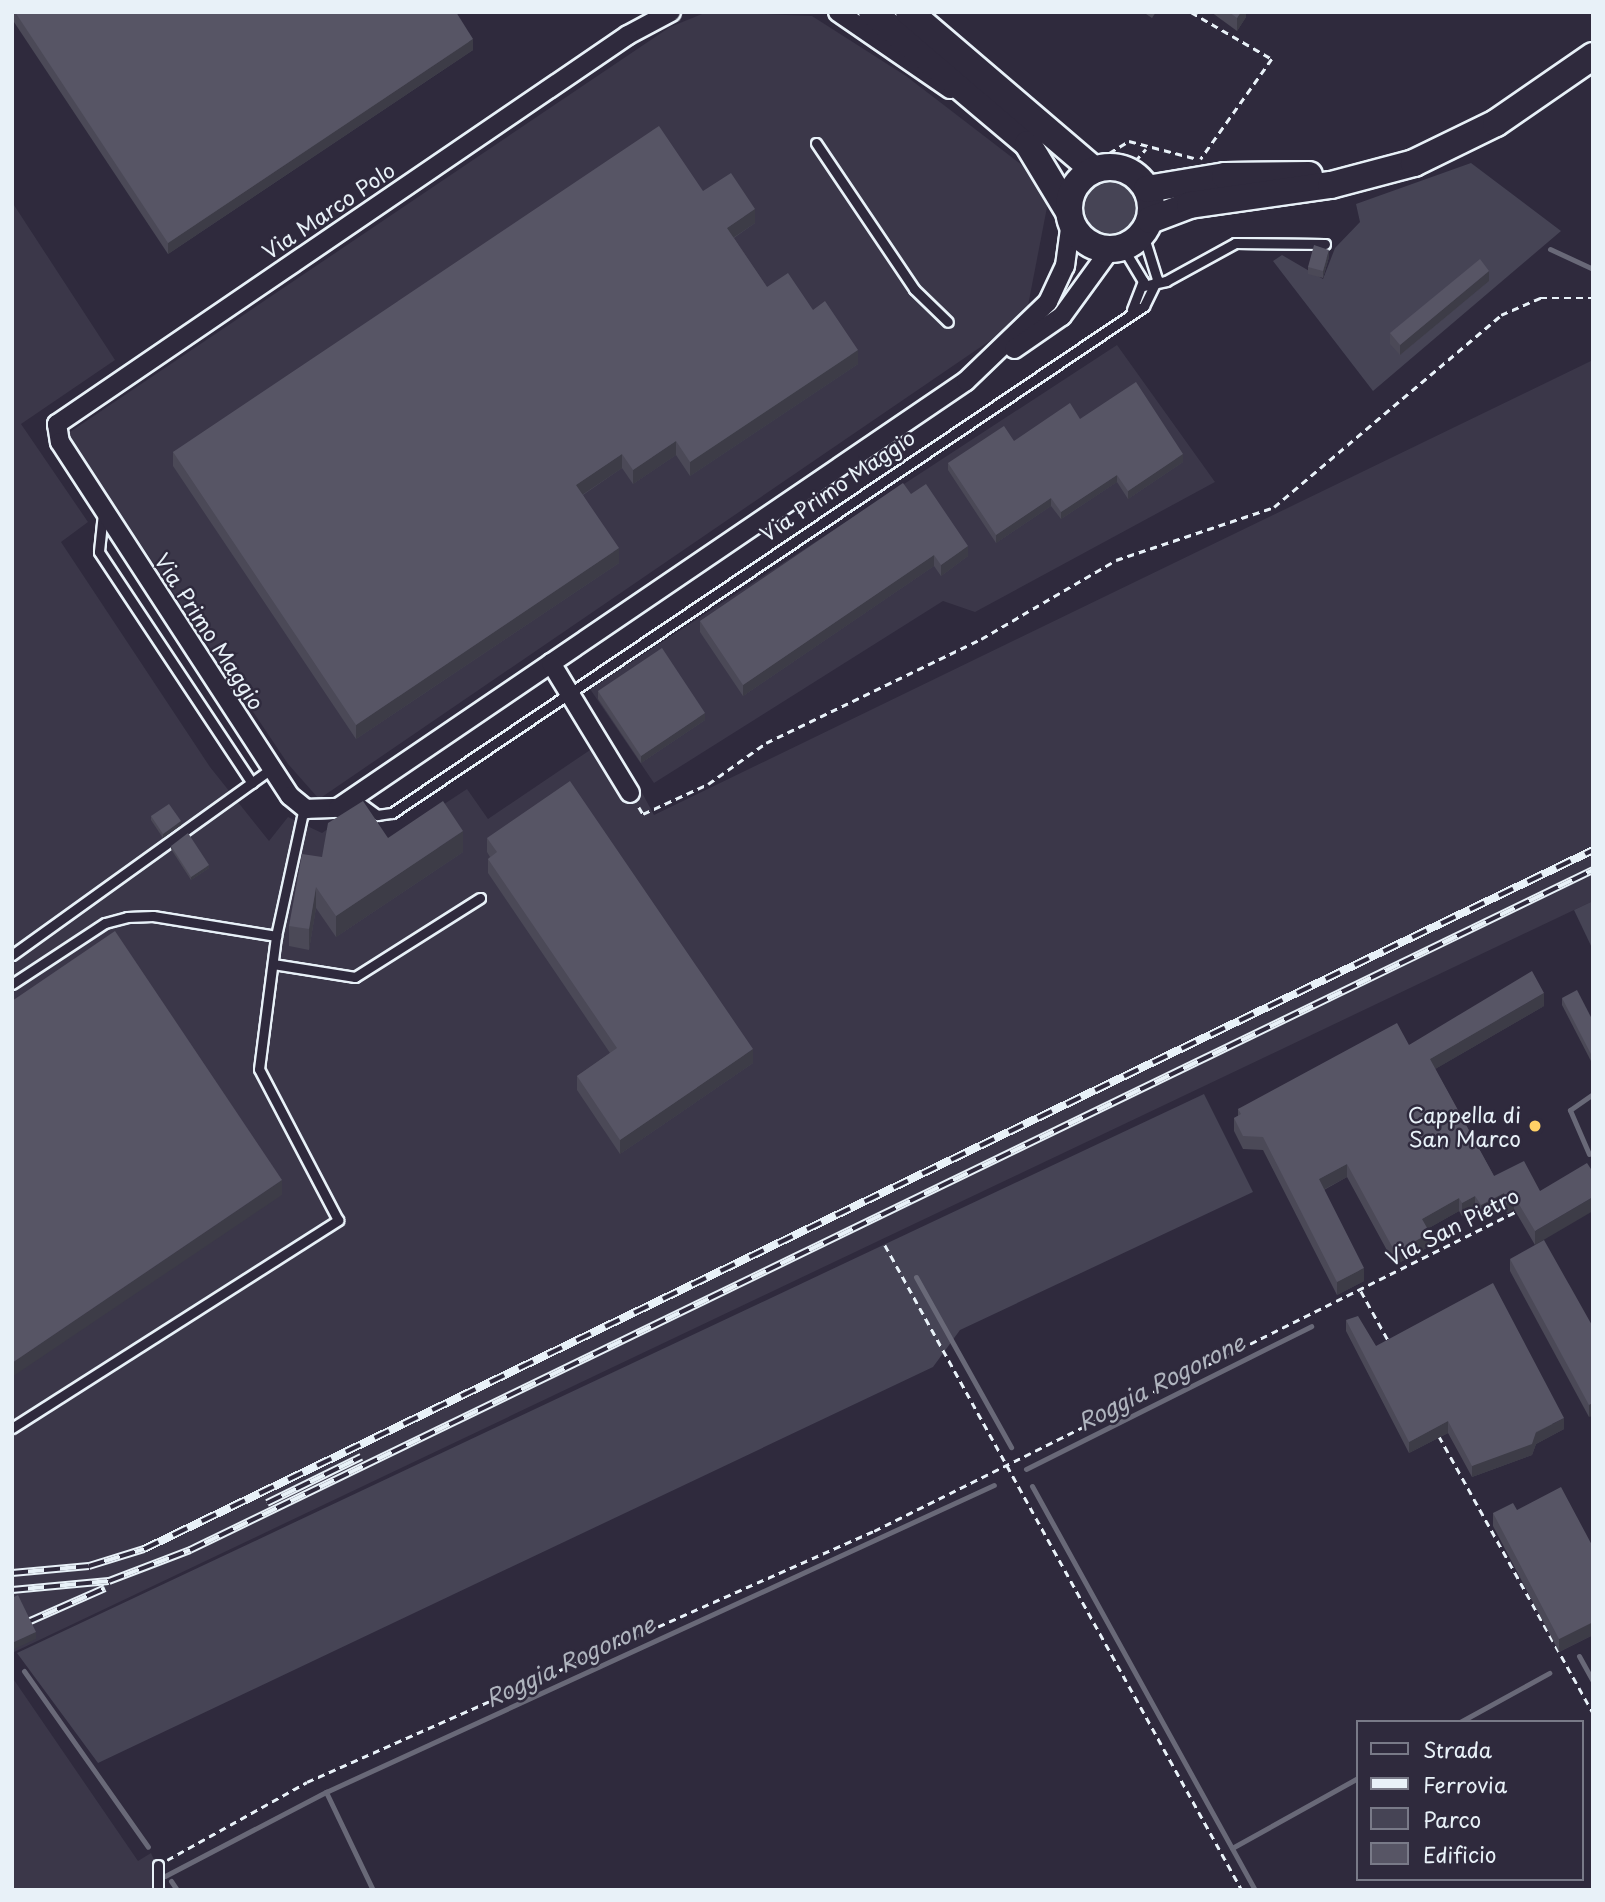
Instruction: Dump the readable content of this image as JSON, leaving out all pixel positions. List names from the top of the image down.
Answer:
{
  "streets": {
    "street": ["Via Marco Polo", "Via Primo Maggio"],
    "path": ["Via San Pietro"]
  },
  "crossings": [
    ["Via Marco Polo", "Via Primo Maggio"]
  ],
  "water": ["Roggia Rogorone"],
  "places": ["Cappella di San Marco"],
  "legend": [
    "Strada",
    "Ferrovia",
    "Parco",
    "Edificio"
  ]
}
